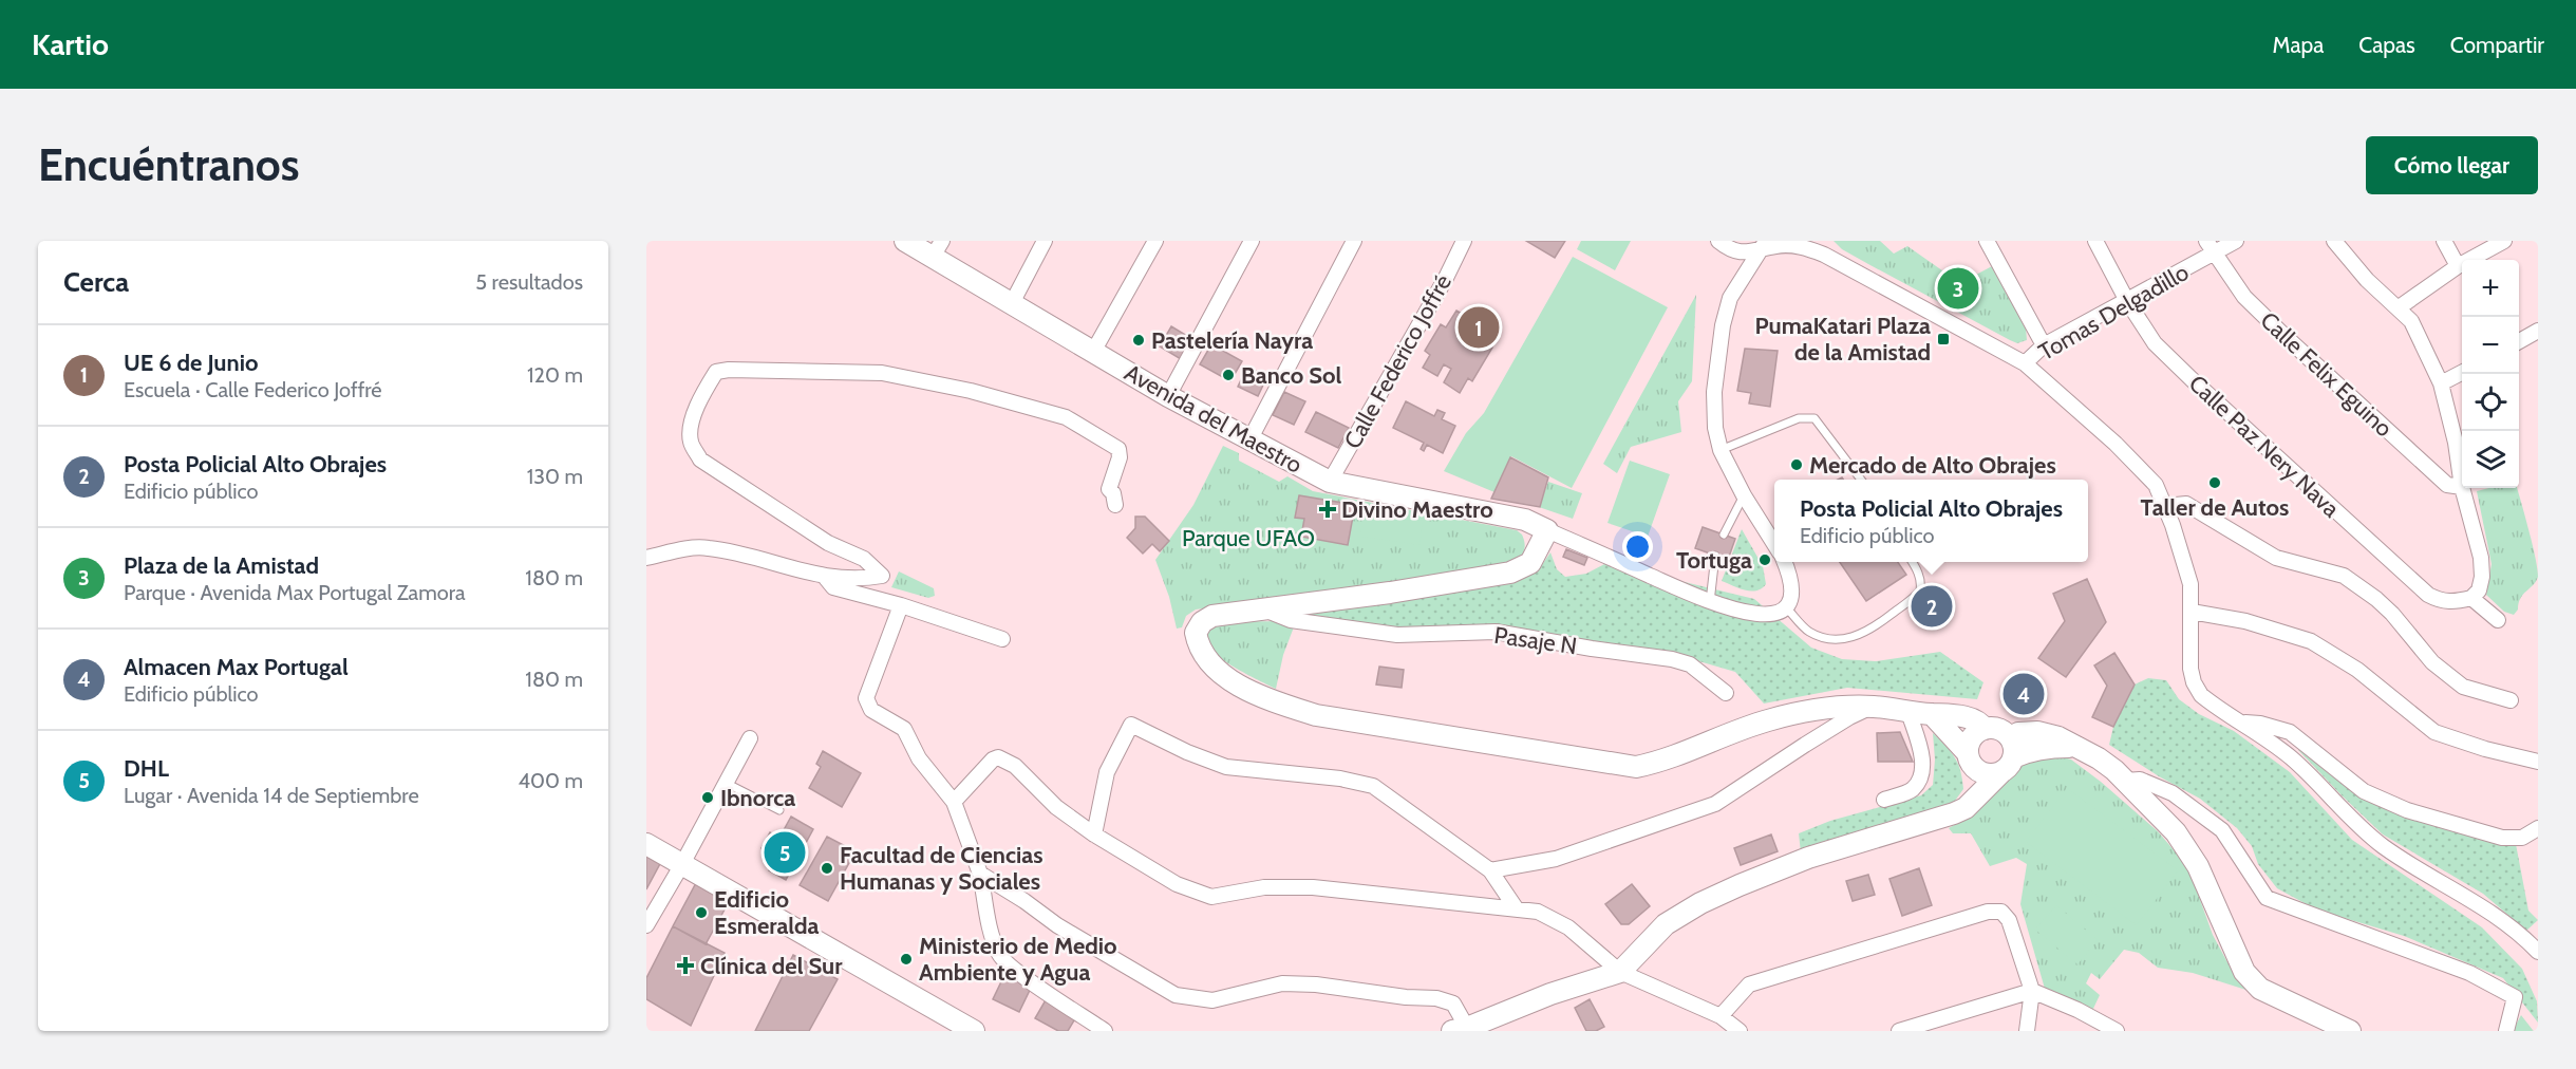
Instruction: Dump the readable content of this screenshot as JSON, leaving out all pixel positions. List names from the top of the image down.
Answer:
{
  "streets": {
    "main road": ["Avenida del Maestro"],
    "street": [
      "Tomas Delgadillo",
      "Calle Federico Joffré",
      "Calle Felix Eguino",
      "Calle Paz Nery Nava",
      "Pasaje N"
    ]
  },
  "crossings": [
    ["Tomas Delgadillo", "Calle Felix Eguino"],
    ["Tomas Delgadillo", "Calle Paz Nery Nava"],
    ["Calle Federico Joffré", "Avenida del Maestro"]
  ],
  "parks": ["Parque UFAO"],
  "places": {
    "transit": ["PumaKatari Plaza de la Amistad"],
    "other": [
      "Pastelería Nayra",
      "Banco Sol",
      "Mercado de Alto Obrajes",
      "Taller de Autos",
      "Tortuga",
      "Ibnorca",
      "Facultad de Ciencias Humanas y Sociales",
      "Edificio Esmeralda",
      "Ministerio de Medio Ambiente y Agua"
    ],
    "health": ["Divino Maestro", "Clínica del Sur"]
  },
  "page": {
    "header": "Kartio",
    "nav": ["Mapa", "Capas", "Compartir"],
    "buttons": "Cómo llegar",
    "title": "Encuéntranos",
    "heading": ["Cerca", "5 resultados"],
    "map_buttons": ["+", "−"],
    "pins": [
      "3",
      "1",
      "2",
      "4",
      "5"
    ],
    "list": [
      {
        "mark": "1",
        "name": "UE 6 de Junio",
        "note": "Escuela · Calle Federico Joffré",
        "value": "120 m"
      },
      {
        "mark": "2",
        "name": "Posta Policial Alto Obrajes",
        "note": "Edificio público",
        "value": "130 m"
      },
      {
        "mark": "3",
        "name": "Plaza de la Amistad",
        "note": "Parque · Avenida Max Portugal Zamora",
        "value": "180 m"
      },
      {
        "mark": "4",
        "name": "Almacen Max Portugal",
        "note": "Edificio público",
        "value": "180 m"
      },
      {
        "mark": "5",
        "name": "DHL",
        "note": "Lugar · Avenida 14 de Septiembre",
        "value": "400 m"
      }
    ],
    "popup": ["Posta Policial Alto Obrajes", "Edificio público"]
  }
}
